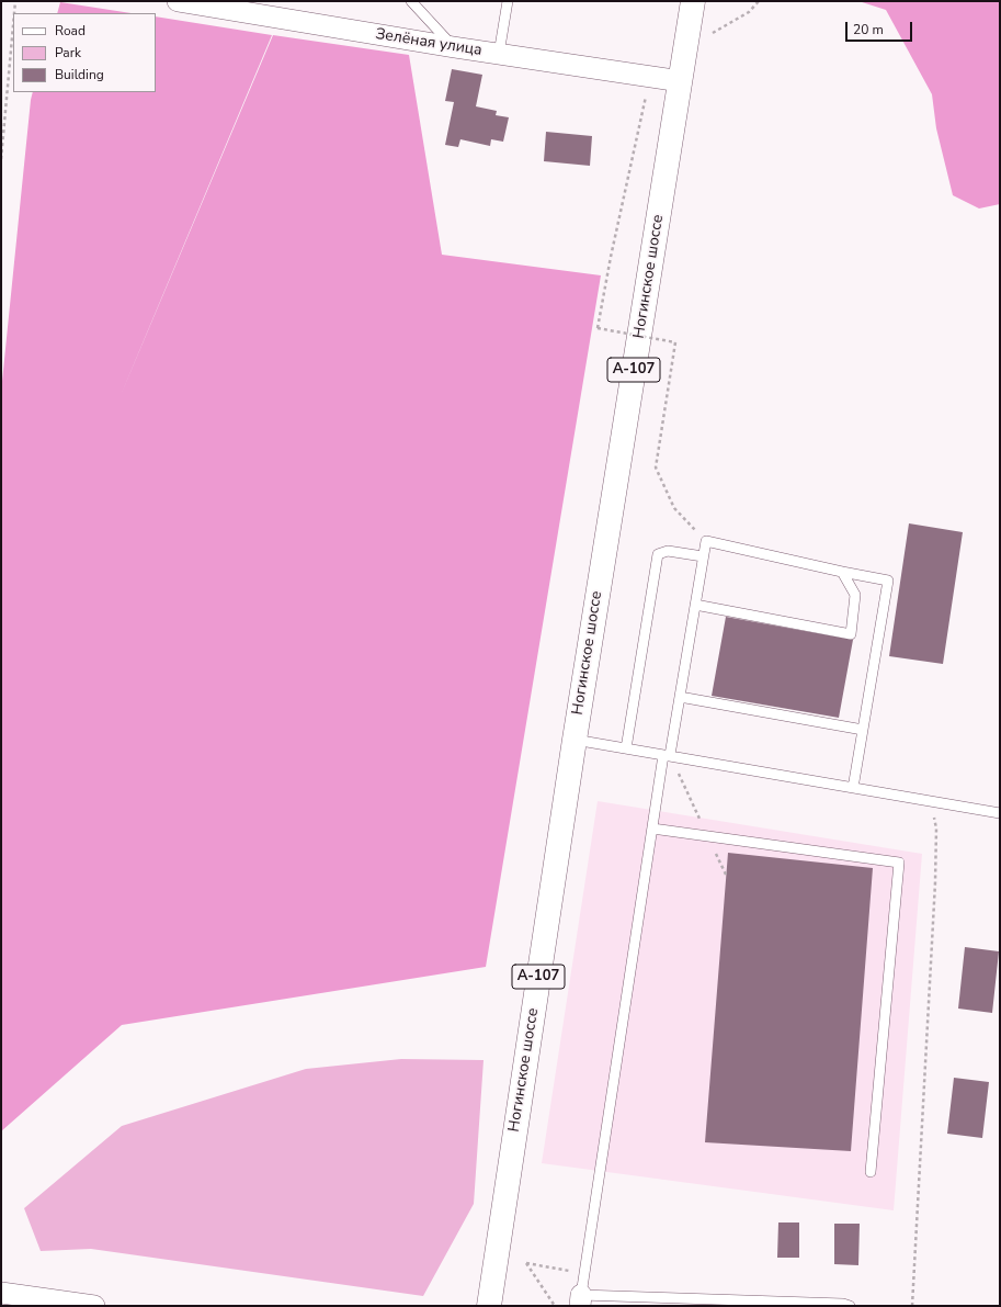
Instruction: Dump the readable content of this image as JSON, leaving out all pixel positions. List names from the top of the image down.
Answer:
{
  "streets": {
    "highway": ["Ногинское шоссе", "А-107"],
    "street": ["Зелёная улица"]
  },
  "crossings": [
    ["Зелёная улица", "Ногинское шоссе"]
  ],
  "legend": ["Road", "Park", "Building"],
  "scale_bar": "20 m"
}
